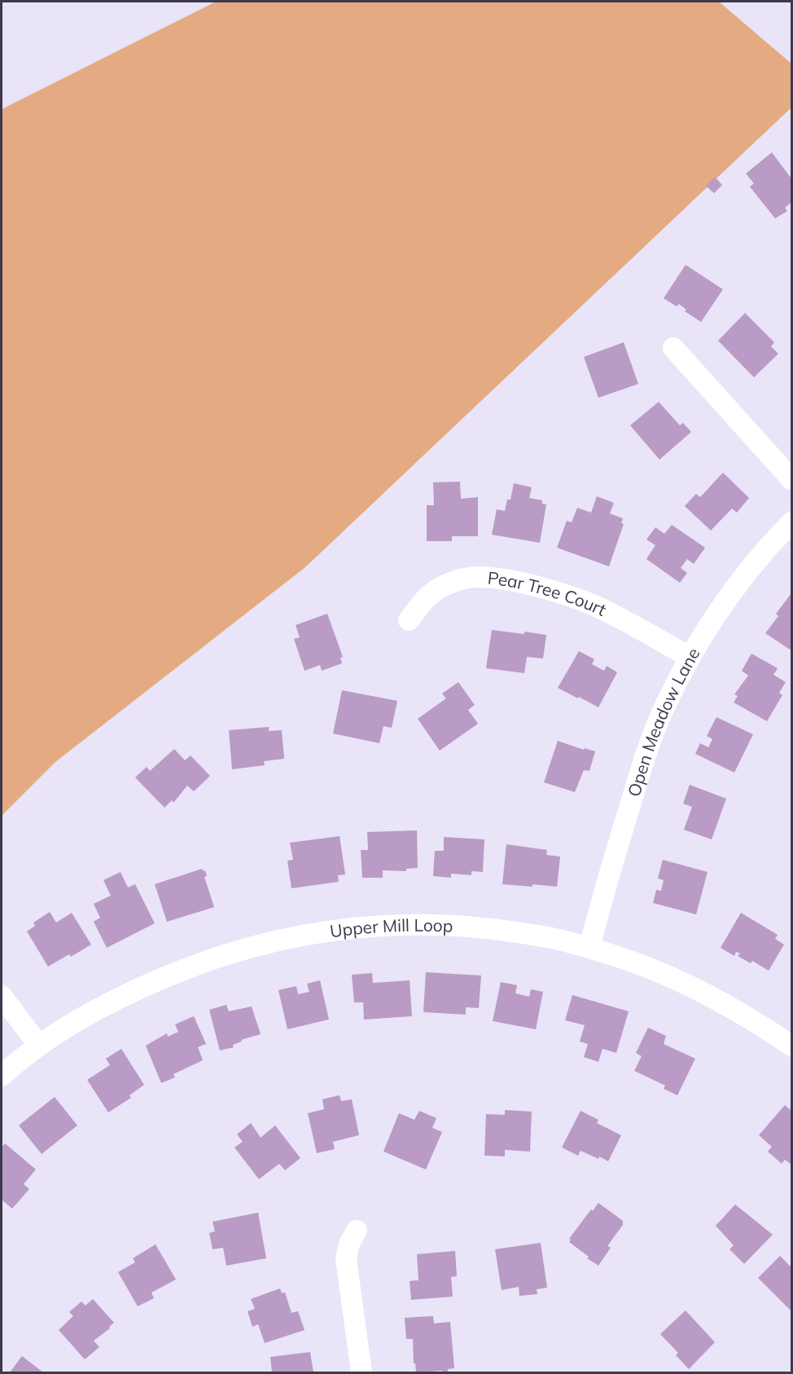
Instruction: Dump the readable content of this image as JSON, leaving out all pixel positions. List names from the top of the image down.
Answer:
{
  "streets": {
    "street": ["Pear Tree Court", "Open Meadow Lane", "Upper Mill Loop"]
  },
  "crossings": [
    ["Pear Tree Court", "Open Meadow Lane"],
    ["Open Meadow Lane", "Upper Mill Loop"]
  ]
}
